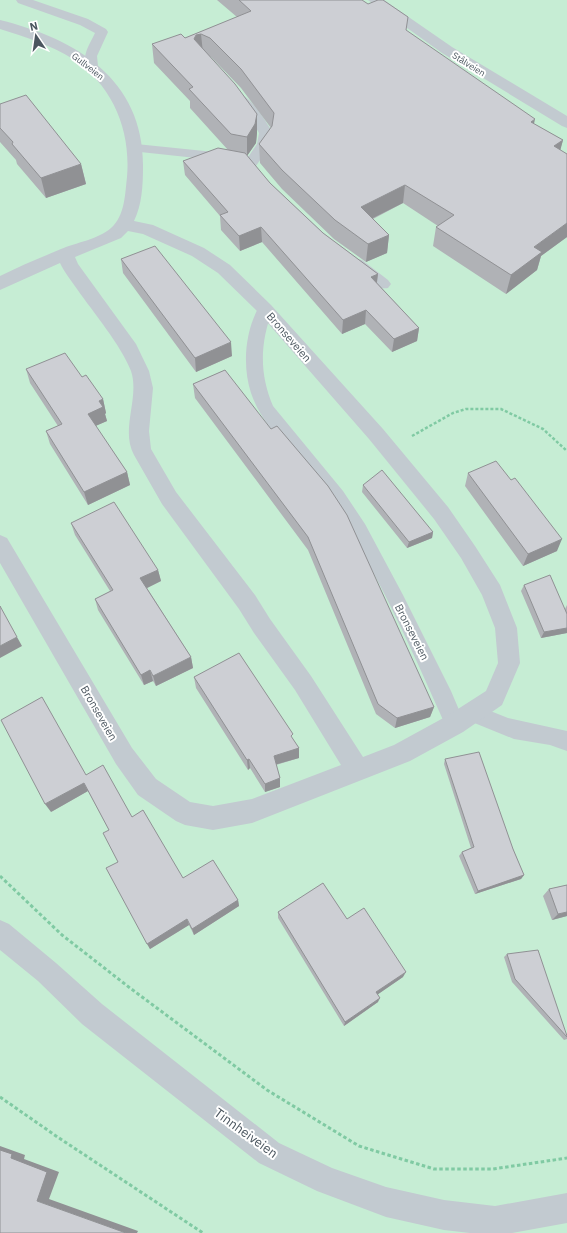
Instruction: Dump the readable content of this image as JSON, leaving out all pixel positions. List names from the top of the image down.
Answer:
{
  "streets": {
    "street": [
      "Stålveien",
      "Gullveien",
      "Bronseveien",
      "Tinnheiveien"
    ]
  },
  "north": "top"
}
